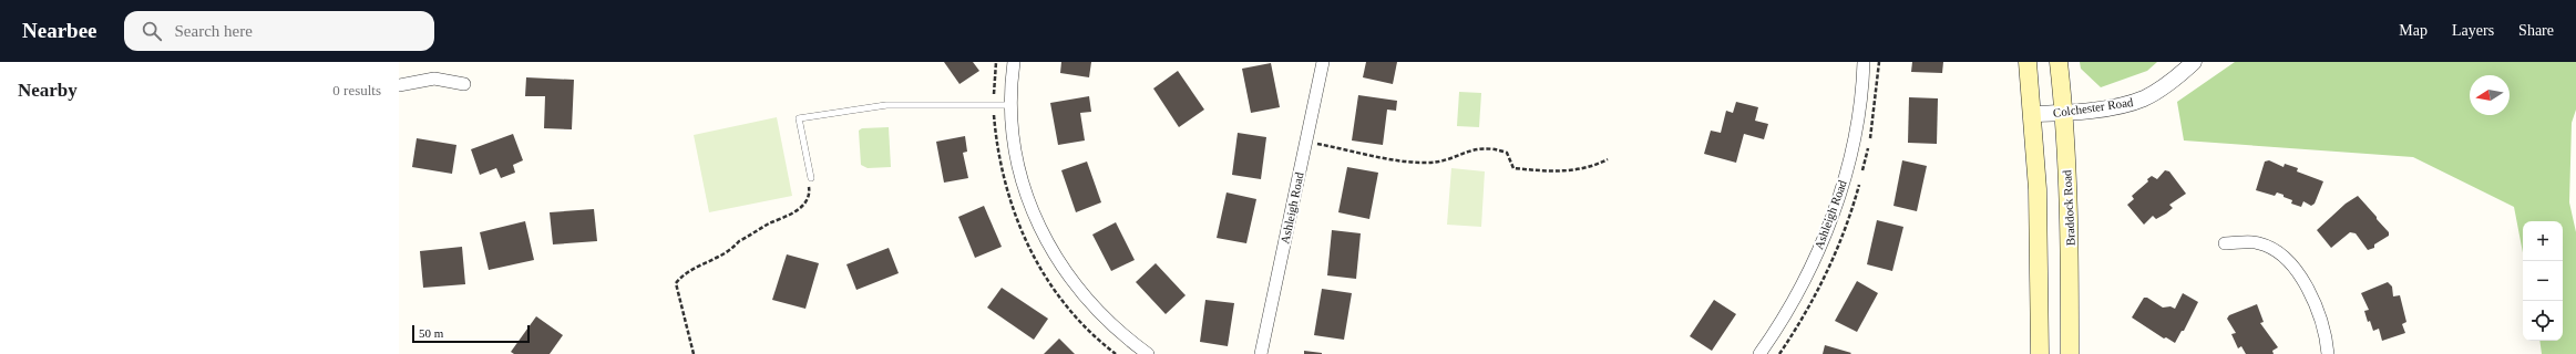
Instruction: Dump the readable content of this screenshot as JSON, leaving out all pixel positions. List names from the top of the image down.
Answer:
{
  "streets": {
    "main road": ["Braddock Road"],
    "street": ["Colchester Road", "Ashleigh Road"]
  },
  "crossings": [
    ["Colchester Road", "Braddock Road"]
  ],
  "scale_bar": "50 m",
  "north": "left",
  "page": {
    "header": "Nearbee",
    "search": "Search here",
    "nav": ["Map", "Layers", "Share"],
    "heading": ["Nearby", "0 results"],
    "map_buttons": ["+", "−"],
    "scale": "50 m"
  }
}
